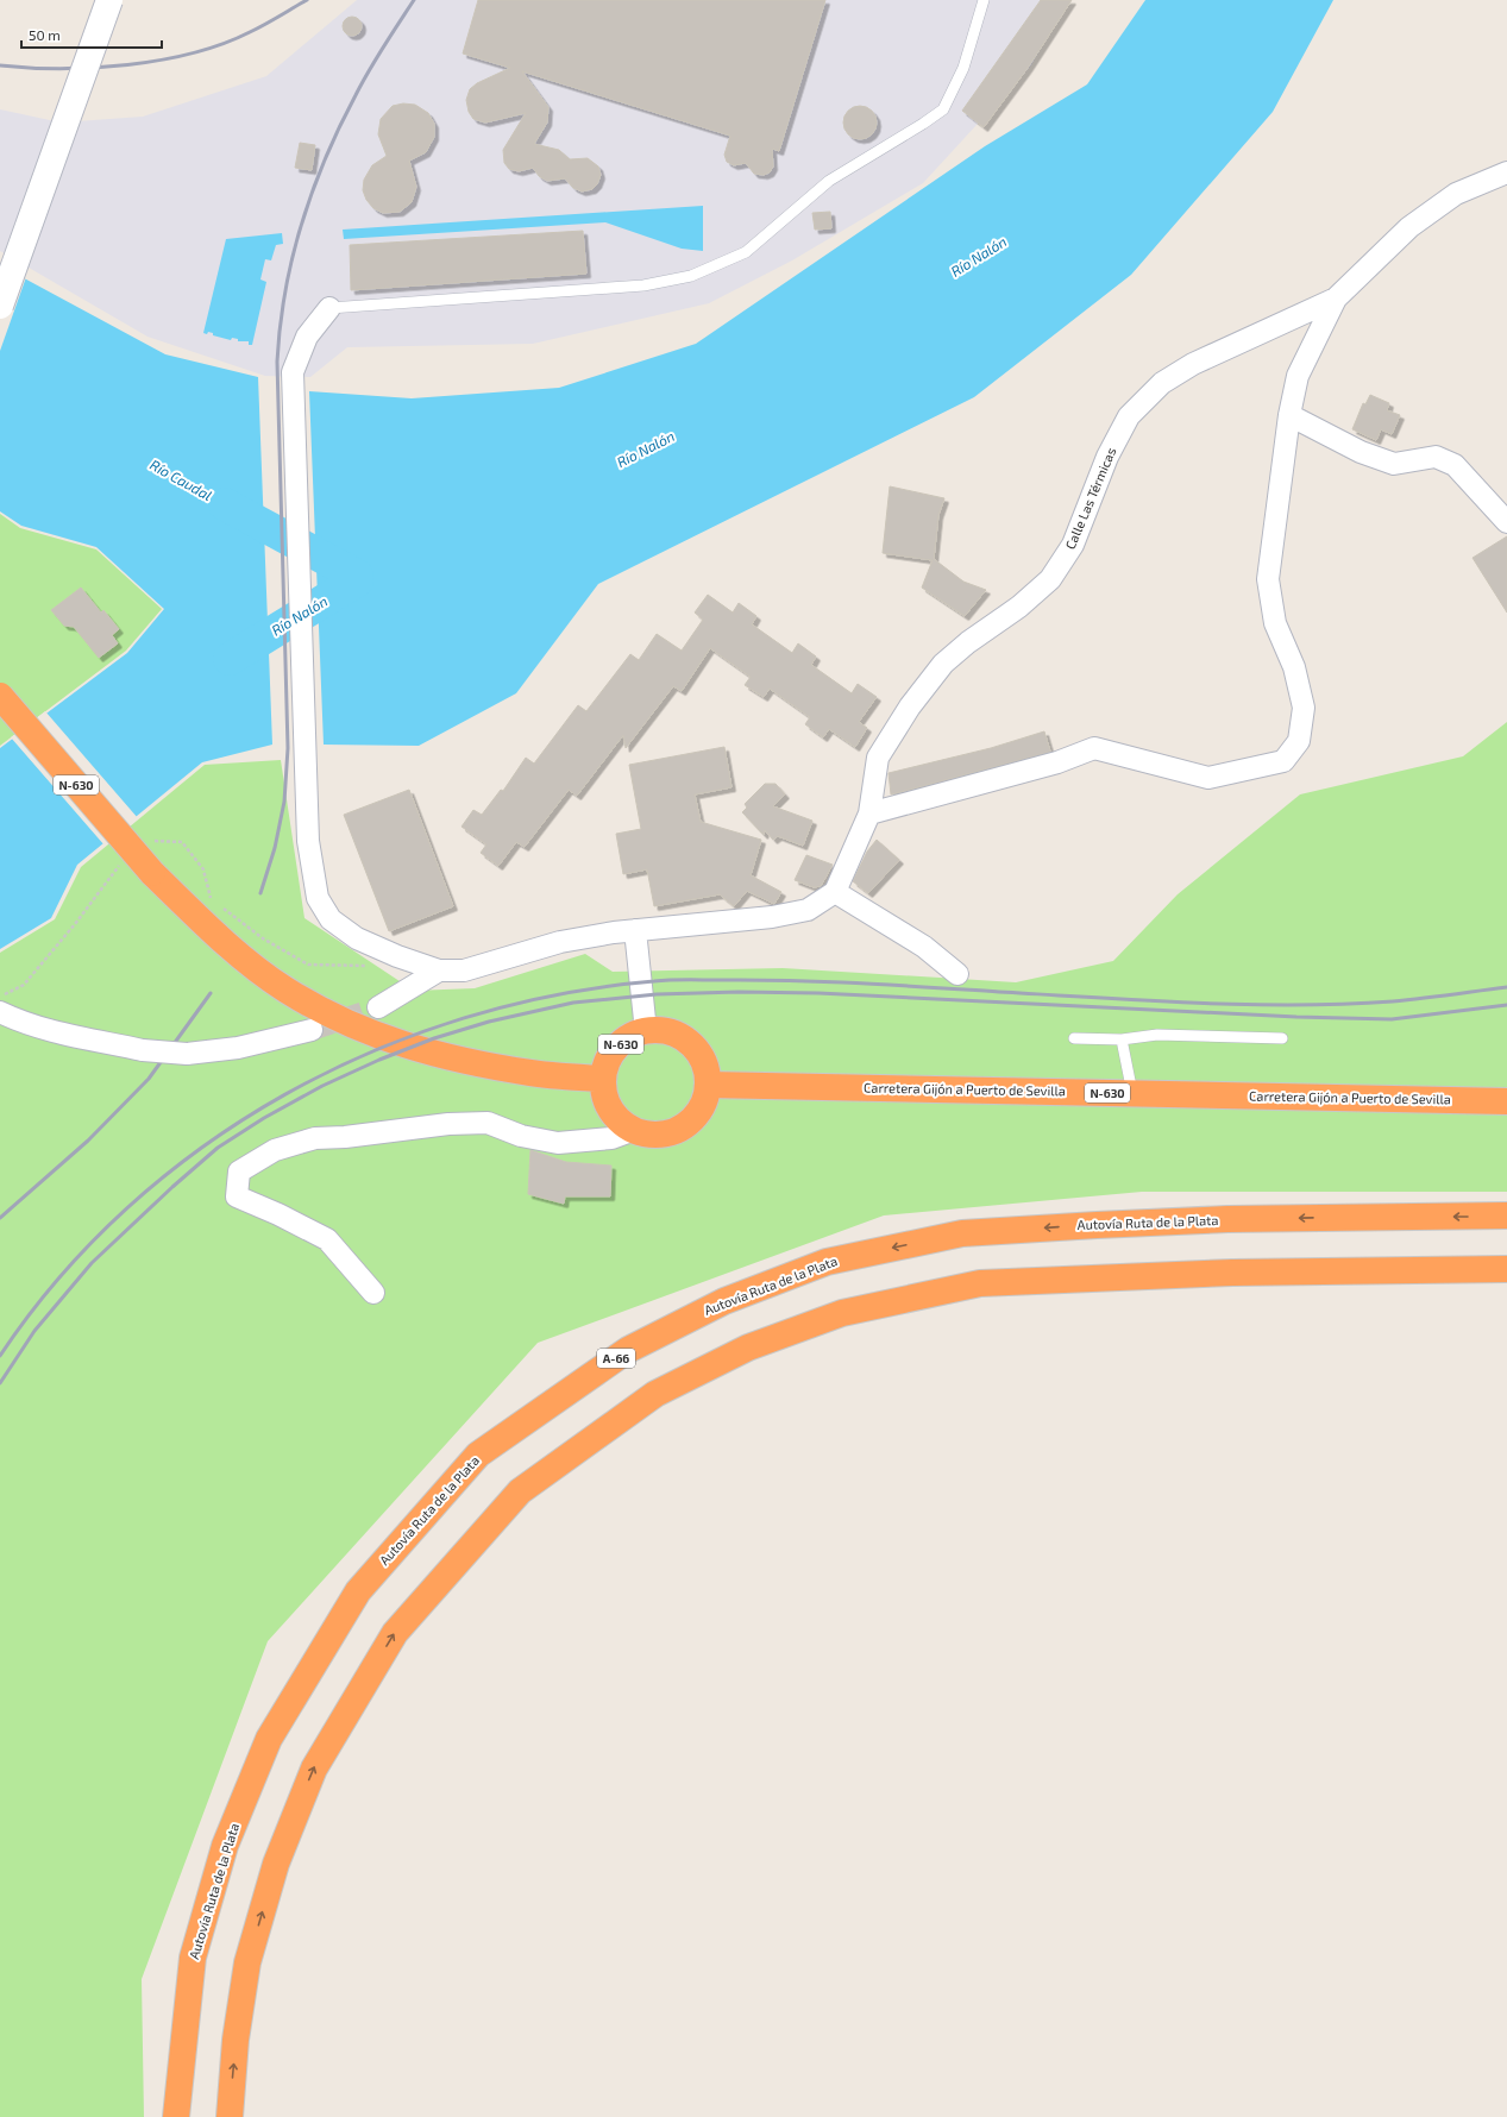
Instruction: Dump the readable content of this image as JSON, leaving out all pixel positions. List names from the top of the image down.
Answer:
{
  "streets": {
    "highway": [
      "N-630",
      "Carretera Gijón a Puerto de Sevilla",
      "Autovía Ruta de la Plata",
      "A-66"
    ],
    "street": ["Calle Las Térmicas"]
  },
  "crossings": [
    ["N-630", "Carretera Gijón a Puerto de Sevilla"]
  ],
  "one_way": ["Autovía Ruta de la Plata"],
  "water": ["Río Nalón", "Río Caudal"],
  "scale_bar": "50 m"
}
